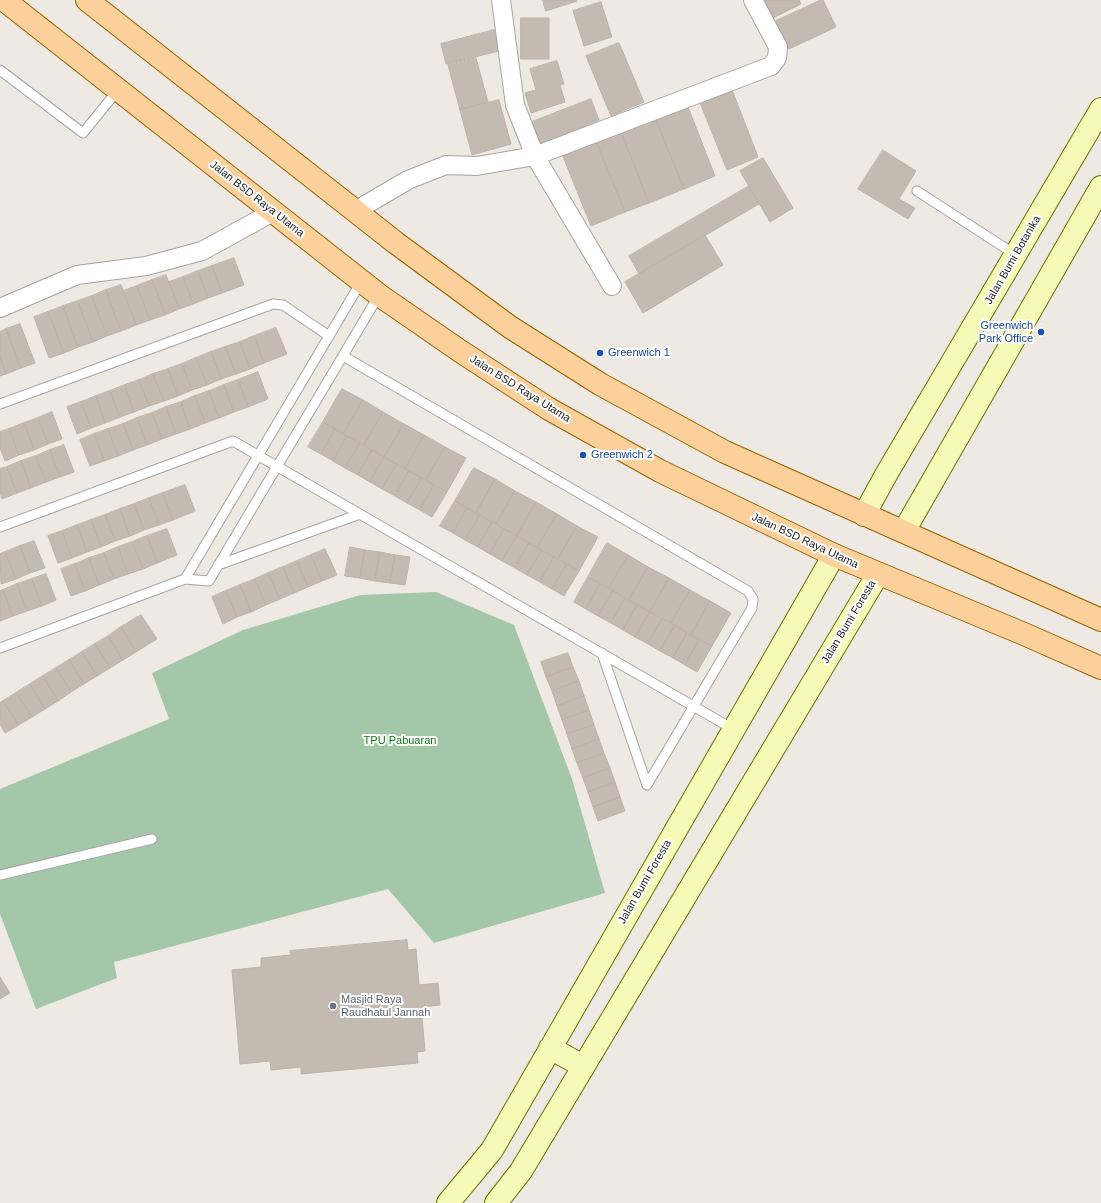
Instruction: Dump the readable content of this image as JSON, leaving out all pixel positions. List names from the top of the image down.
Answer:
{
  "streets": {
    "main road": ["Jalan BSD Raya Utama", "Jalan Bumi Botanika", "Jalan Bumi Foresta"]
  },
  "crossings": [
    ["Jalan BSD Raya Utama", "Jalan Bumi Foresta"]
  ],
  "parks": ["TPU Pabuaran"],
  "places": [
    "Greenwich Park Office",
    "Greenwich 1",
    "Greenwich 2",
    "Masjid Raya Raudhatul Jannah"
  ]
}
